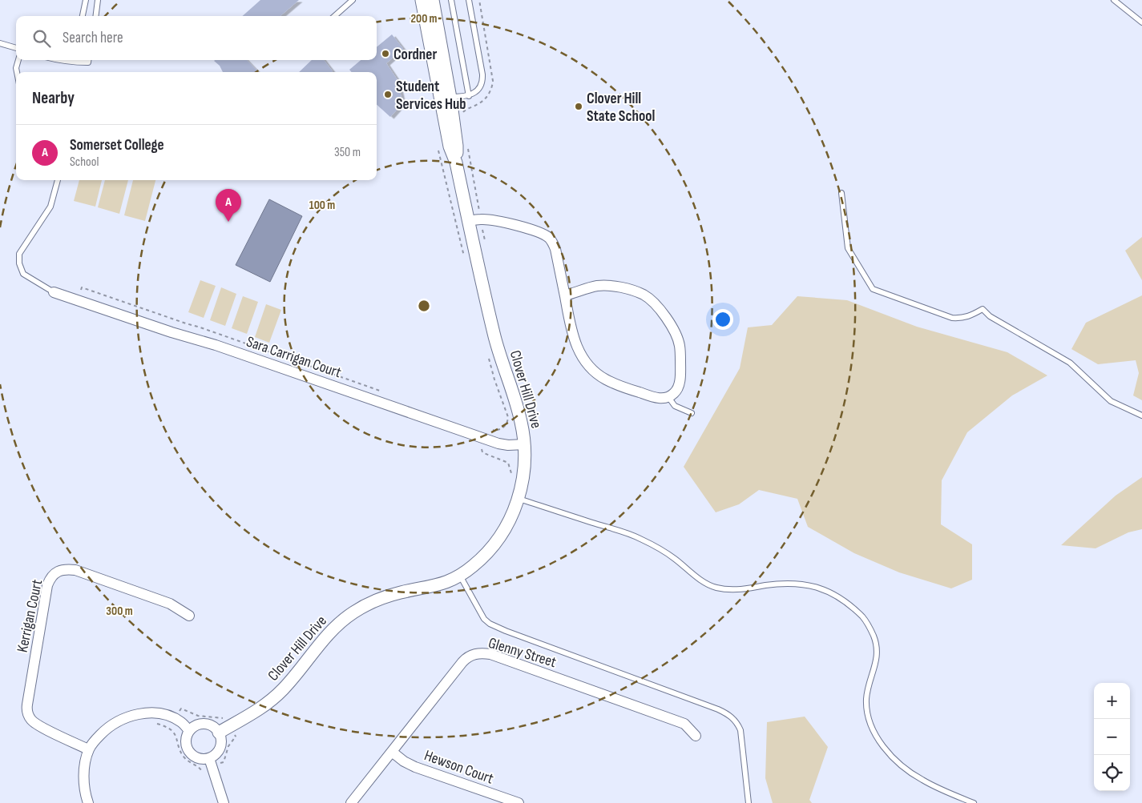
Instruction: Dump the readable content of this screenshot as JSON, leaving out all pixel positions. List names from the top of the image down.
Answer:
{
  "streets": {
    "street": [
      "Sara Carrigan Court",
      "Clover Hill Drive",
      "Kerrigan Court",
      "Glenny Street",
      "Hewson Court"
    ]
  },
  "crossings": [
    ["Sara Carrigan Court", "Clover Hill Drive"],
    ["Glenny Street", "Hewson Court"]
  ],
  "places": ["Cordner", "Student Services Hub", "Clover Hill State School"],
  "page": {
    "search": "Search here",
    "heading": "Nearby",
    "list": [
      {
        "mark": "A",
        "name": "Somerset College",
        "note": "School",
        "value": "350 m"
      }
    ],
    "pins": "A",
    "map_buttons": ["+", "−"]
  },
  "rings": ["200 m", "100 m", "300 m"]
}
